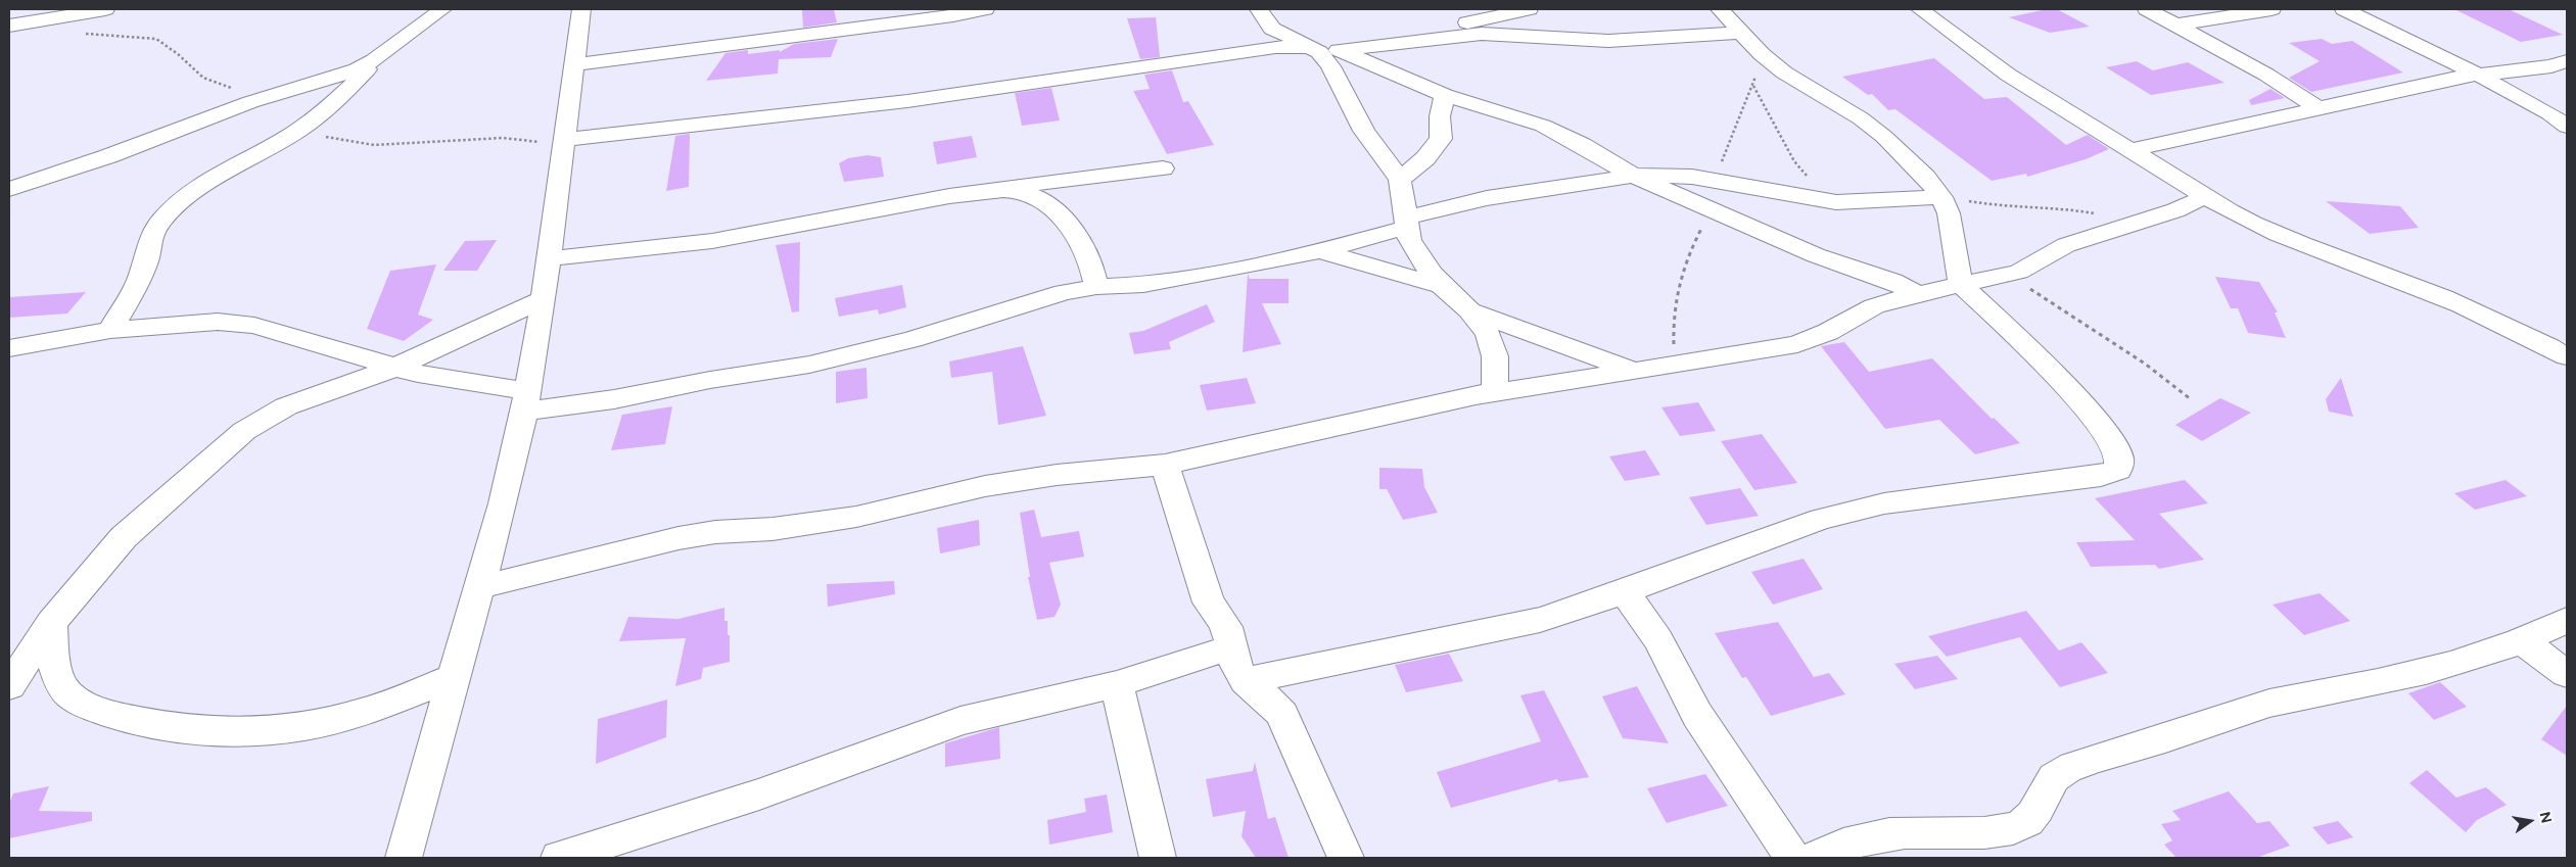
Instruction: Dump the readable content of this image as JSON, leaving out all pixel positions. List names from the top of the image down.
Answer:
{
  "north": "right"
}
